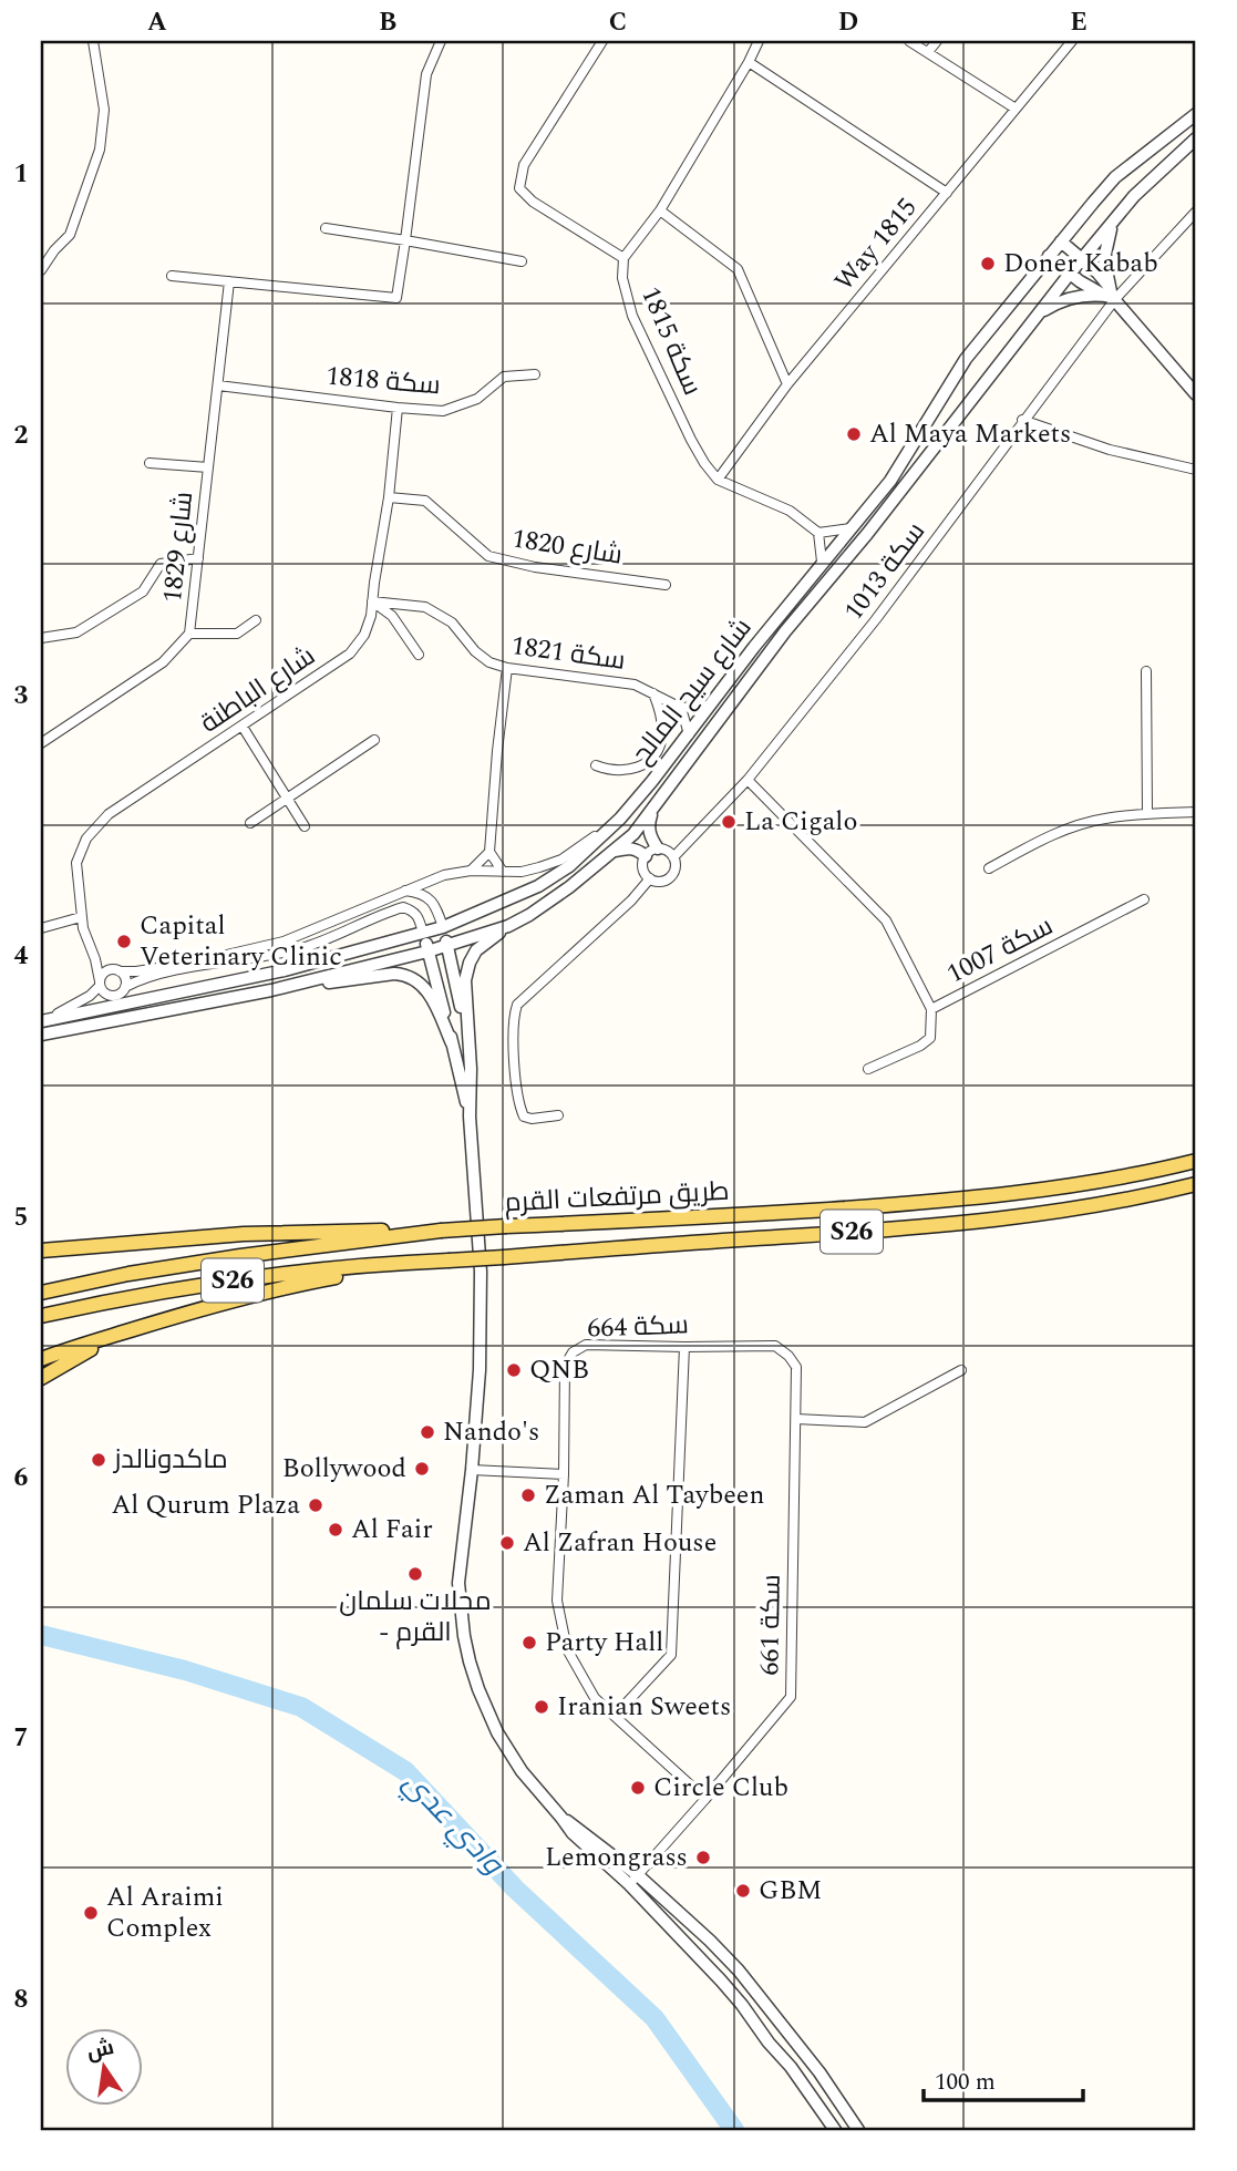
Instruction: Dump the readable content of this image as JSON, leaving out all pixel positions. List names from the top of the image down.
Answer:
{
  "streets": {
    "main road": ["طريق مرتفعات القرم", "S26"],
    "street": [
      "Way 1815",
      "سكة 1815",
      "سكة 1818",
      "1829 شارع",
      "1820 شارع",
      "سكة 1013",
      "سكة 1821",
      "شارع الباطنة",
      "شارع سيح المالح",
      "سكة 1007",
      "سكة 664",
      "سكة 661"
    ]
  },
  "crossings": [
    ["Way 1815", "سكة 1815"],
    ["سكة 1818", "1829 شارع"],
    ["سكة 1818", "شارع الباطنة"],
    ["1820 شارع", "شارع الباطنة"],
    ["سكة 1013", "سكة 1007"],
    ["سكة 1821", "شارع الباطنة"],
    ["سكة 664", "سكة 661"]
  ],
  "water": ["وادي عدي"],
  "places": [
    "Doner Kabab",
    "Al Maya Markets",
    "La Cigalo",
    "Capital Veterinary Clinic",
    "QNB",
    "Nando's",
    "ماكدونالدز",
    "Bollywood",
    "Zaman Al Taybeen",
    "Al Qurum Plaza",
    "Al Fair",
    "Al Zafran House",
    "محلات سلمان - القرم",
    "Party Hall",
    "Iranian Sweets",
    "Circle Club",
    "Lemongrass",
    "GBM",
    "Al Araimi Complex"
  ],
  "scale_bar": "100 m",
  "north": "top",
  "grid": {
    "columns": [
      "A",
      "B",
      "C",
      "D",
      "E"
    ],
    "rows": [
      "1",
      "2",
      "3",
      "4",
      "5",
      "6",
      "7",
      "8"
    ]
  }
}
